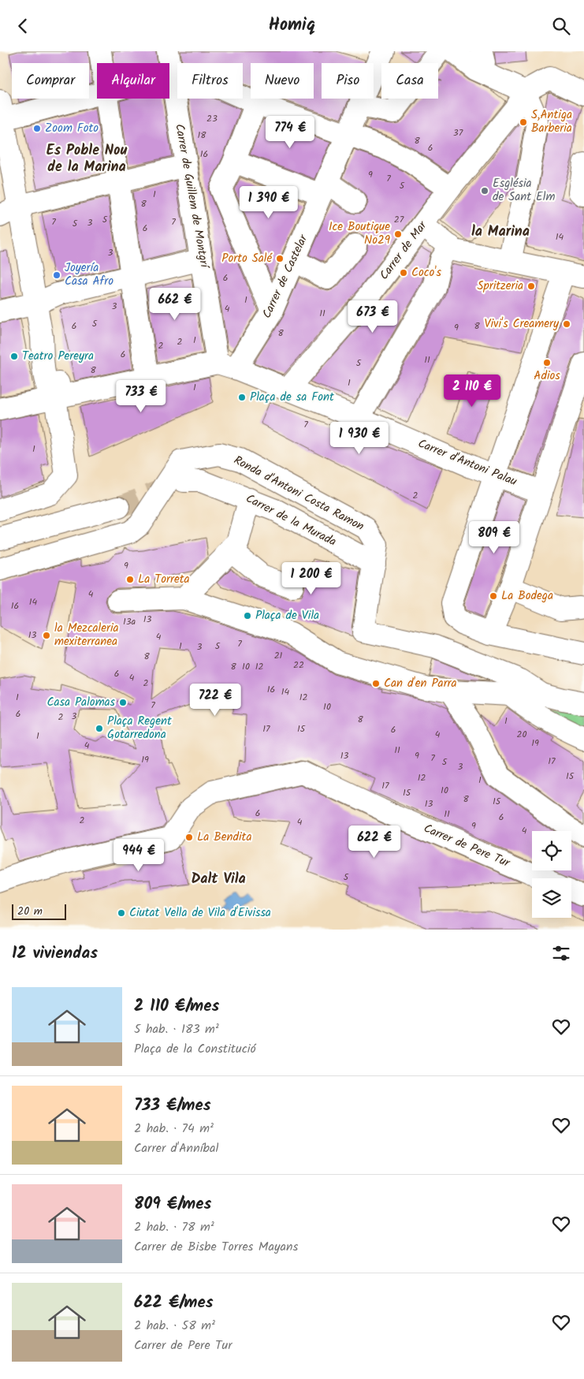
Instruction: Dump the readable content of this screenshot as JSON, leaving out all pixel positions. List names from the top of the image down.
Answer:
{
  "streets": {
    "street": [
      "Carrer de Guillem de Montgrí",
      "Carrer de Mar",
      "Carrer de Castelar",
      "Carrer d'Antoni Palau",
      "Ronda d'Antoni Costa Ramon",
      "Carrer de la Murada",
      "Carrer de Pere Tur"
    ]
  },
  "crossings": [
    ["Carrer de Guillem de Montgrí", "Carrer de Castelar"],
    ["Carrer de Guillem de Montgrí", "Carrer d'Antoni Palau"],
    ["Carrer de Mar", "Carrer d'Antoni Palau"],
    ["Carrer de Castelar", "Carrer d'Antoni Palau"],
    ["Ronda d'Antoni Costa Ramon", "Carrer de la Murada"]
  ],
  "districts": ["Es Poble Nou de la Marina", "la Marina", "Dalt Vila"],
  "places": [
    "S,Antiga Barberia",
    "Zoom Foto",
    "Església de Sant Elm",
    "Ice Boutique No29",
    "Porto Salé",
    "Coco's",
    "Joyería Casa Afro",
    "Spritzeria",
    "Vivi's Creamery",
    "Teatro Pereyra",
    "Adios",
    "Plaça de sa Font",
    "La Torreta",
    "La Bodega",
    "Plaça de Vila",
    "la Mezcaleria mexiterranea",
    "Can d'en Parra",
    "Casa Palomas",
    "Plaça Regent Gotarredona",
    "La Bendita",
    "Ciutat Vella de Vila d'Eivissa"
  ],
  "house_numbers": [
    "23",
    "37",
    "18",
    "8",
    "6",
    "16",
    "9",
    "7",
    "5",
    "1",
    "8",
    "5",
    "27",
    "7",
    "7",
    "3",
    "5",
    "6",
    "14",
    "3",
    "6",
    "1",
    "3",
    "4",
    "11",
    "5",
    "6",
    "8",
    "9",
    "8",
    "1",
    "2",
    "2",
    "6",
    "11",
    "5",
    "8",
    "1",
    "1",
    "7",
    "1",
    "2",
    "9",
    "4",
    "14",
    "16",
    "13",
    "13a",
    "13",
    "4",
    "7",
    "1",
    "5",
    "3",
    "21",
    "8",
    "22",
    "8",
    "10",
    "12",
    "6",
    "4",
    "2",
    "16",
    "14",
    "1",
    "12",
    "7",
    "10",
    "6",
    "3",
    "2",
    "8",
    "1",
    "17",
    "15",
    "6",
    "4",
    "20",
    "1",
    "19",
    "4",
    "11",
    "13",
    "9",
    "7",
    "19",
    "17",
    "5",
    "3",
    "15",
    "12",
    "1",
    "17",
    "10",
    "15",
    "8",
    "15",
    "13",
    "6",
    "11",
    "6",
    "2",
    "4",
    "9",
    "4",
    "5"
  ],
  "scale_bar": "20 m",
  "page": {
    "header": "Homiq",
    "chip": [
      "Comprar",
      "Alquilar",
      "Filtros",
      "Nuevo",
      "Piso",
      "Casa"
    ],
    "price": [
      "774 €",
      "1 390 €",
      "662 €",
      "673 €",
      "2 110 €",
      "733 €",
      "1 930 €",
      "809 €",
      "1 200 €",
      "722 €",
      "622 €",
      "944 €"
    ],
    "scale": "20 m",
    "heading": "12 viviendas",
    "list": [
      {
        "name": "2 110 €/mes",
        "note": "5 hab. · 183 m² · Plaça de la Constitució"
      },
      {
        "name": "733 €/mes",
        "note": "2 hab. · 74 m² · Carrer d'Anníbal"
      },
      {
        "name": "809 €/mes",
        "note": "2 hab. · 78 m² · Carrer de Bisbe Torres Mayans"
      },
      {
        "name": "622 €/mes",
        "note": "2 hab. · 58 m² · Carrer de Pere Tur"
      }
    ]
  }
}
